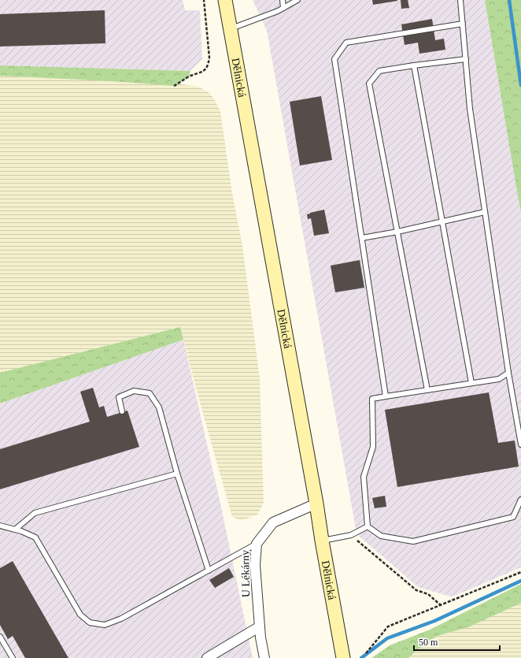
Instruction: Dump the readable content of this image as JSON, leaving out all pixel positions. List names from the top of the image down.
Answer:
{
  "streets": {
    "main road": ["Dělnická"],
    "street": ["U Lékárny"]
  },
  "crossings": [
    ["Dělnická", "U Lékárny"]
  ],
  "scale_bar": "50 m"
}
